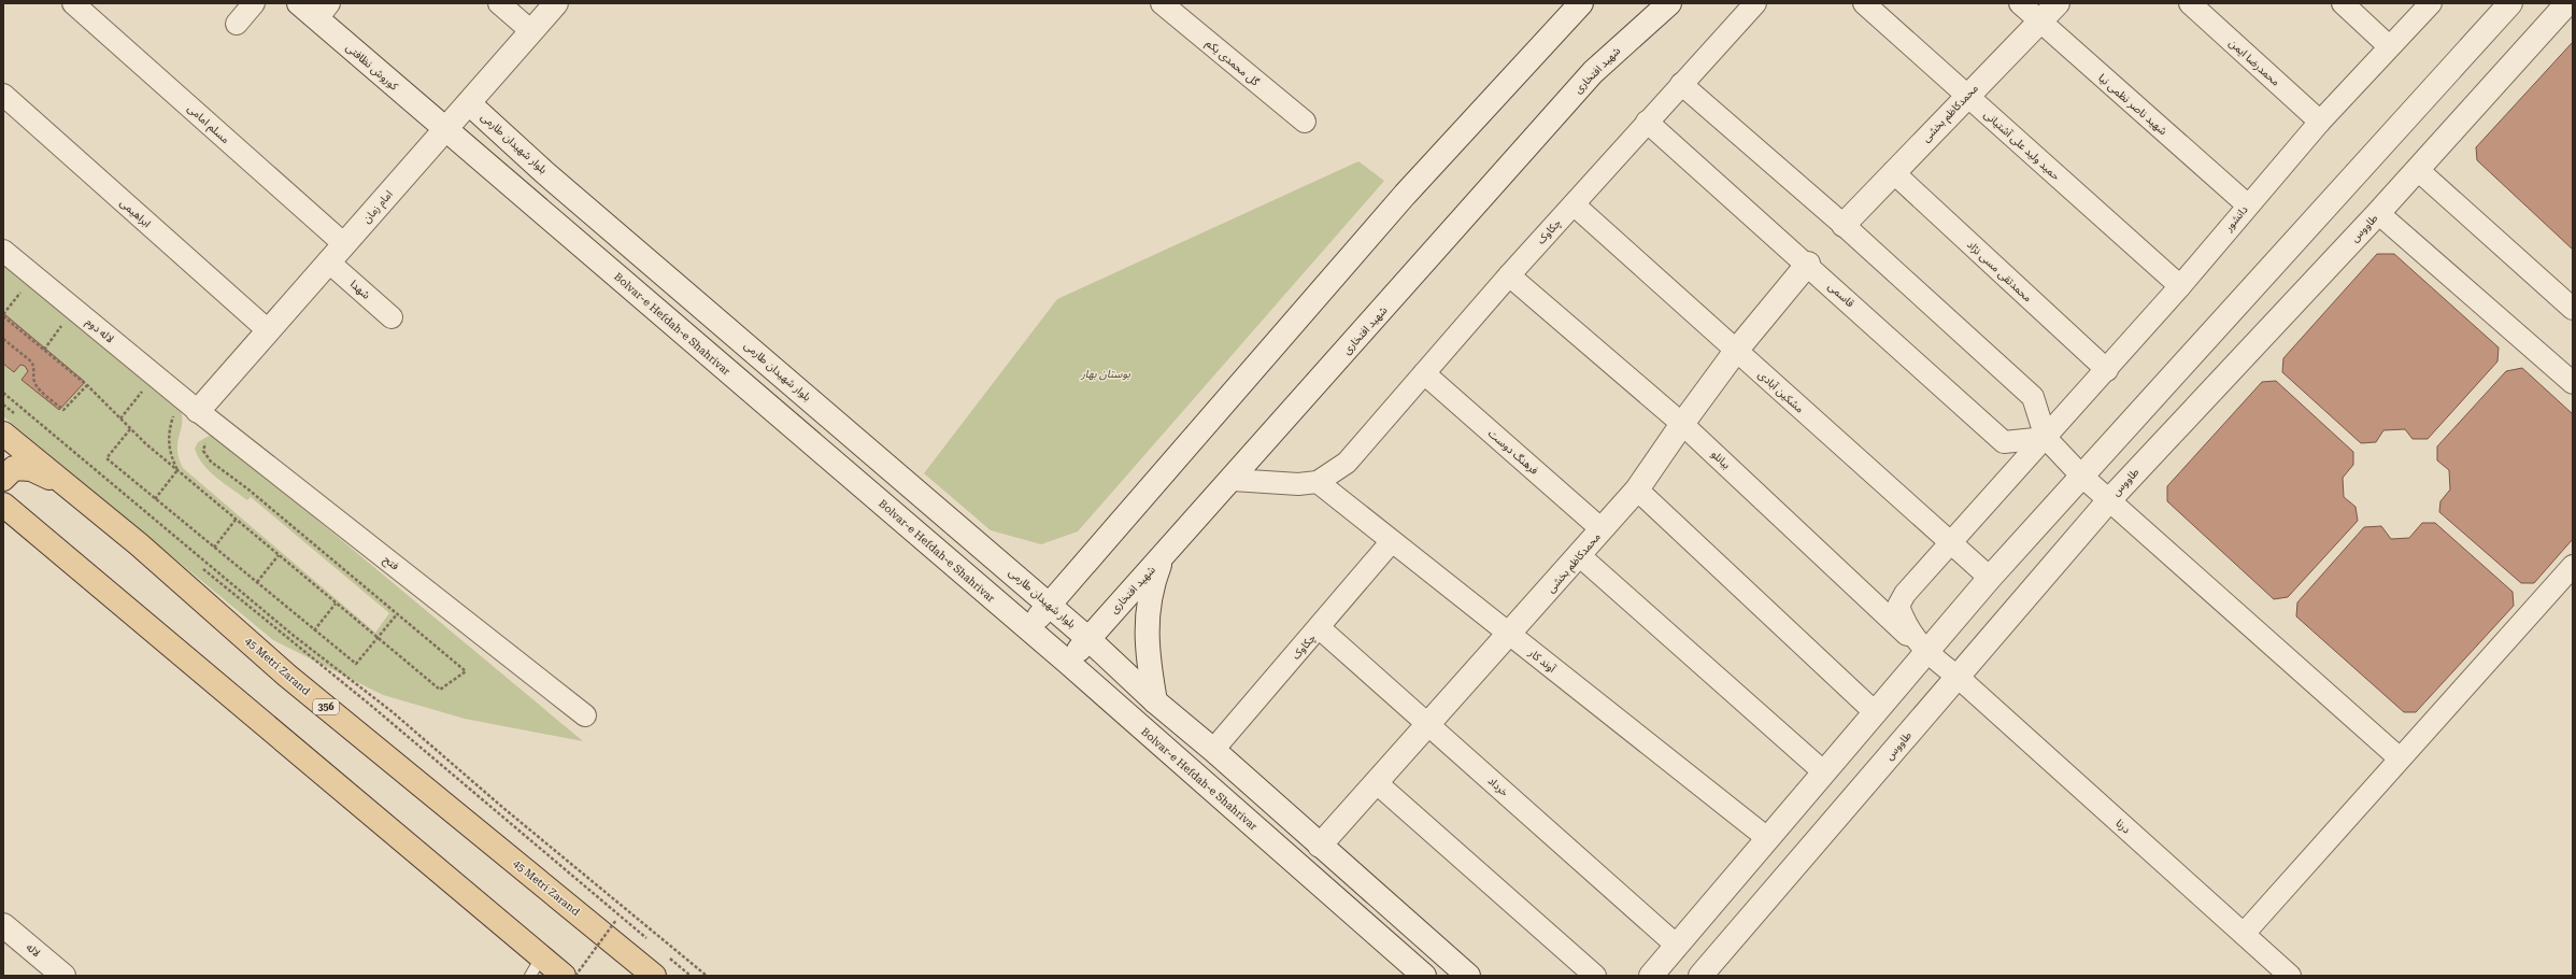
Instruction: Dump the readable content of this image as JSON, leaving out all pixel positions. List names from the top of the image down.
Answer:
{
  "streets": {
    "main road": [
      "کوروش نظافتی",
      "شهید افتخاری",
      "محمدکاظم بخشی",
      "بلوار شهیدان طارمی",
      "امام زمان",
      "طاووس",
      "Bolvar-e Hefdah-e Shahrivar",
      "45 Metri Zarand",
      "356",
      "لاله"
    ],
    "street": [
      "گل محمدی یکم",
      "محمدرضا ایمن",
      "شهید ناصر نظمی نیا",
      "مسلم امامی",
      "حمید ولید علی آشتیانی",
      "ابراهیمی",
      "دانشور",
      "چکاوک",
      "محمدتقی مسی نژاد",
      "شهدا",
      "قاسمی",
      "لاله دوم",
      "مشکین آبادی",
      "فرهنگ دوست",
      "بیانلو",
      "فتح",
      "آوند کار",
      "خرداد",
      "درنا"
    ]
  },
  "crossings": [
    ["محمدرضا ایمن", "دانشور"],
    ["کوروش نظافتی", "امام زمان"],
    ["کوروش نظافتی", "Bolvar-e Hefdah-e Shahrivar"],
    ["شهید افتخاری", "بلوار شهیدان طارمی"],
    ["شهید افتخاری", "Bolvar-e Hefdah-e Shahrivar"],
    ["شهید ناصر نظمی نیا", "محمدکاظم بخشی"],
    ["شهید ناصر نظمی نیا", "دانشور"],
    ["محمدکاظم بخشی", "حمید ولید علی آشتیانی"],
    ["محمدکاظم بخشی", "محمدتقی مسی نژاد"],
    ["محمدکاظم بخشی", "قاسمی"],
    ["محمدکاظم بخشی", "مشکین آبادی"],
    ["محمدکاظم بخشی", "فرهنگ دوست"],
    ["محمدکاظم بخشی", "بیانلو"],
    ["محمدکاظم بخشی", "آوند کار"],
    ["محمدکاظم بخشی", "خرداد"],
    ["مسلم امامی", "امام زمان"],
    ["بلوار شهیدان طارمی", "امام زمان"],
    ["حمید ولید علی آشتیانی", "دانشور"],
    ["امام زمان", "ابراهیمی"],
    ["امام زمان", "شهدا"],
    ["امام زمان", "Bolvar-e Hefdah-e Shahrivar"],
    ["امام زمان", "لاله دوم"],
    ["امام زمان", "فتح"],
    ["دانشور", "محمدتقی مسی نژاد"],
    ["دانشور", "قاسمی"],
    ["دانشور", "مشکین آبادی"],
    ["دانشور", "بیانلو"],
    ["دانشور", "درنا"],
    ["طاووس", "درنا"],
    ["چکاوک", "قاسمی"],
    ["چکاوک", "مشکین آبادی"],
    ["چکاوک", "فرهنگ دوست"],
    ["چکاوک", "بیانلو"],
    ["چکاوک", "آوند کار"],
    ["چکاوک", "خرداد"],
    ["لاله دوم", "فتح"],
    ["بیانلو", "درنا"]
  ],
  "parks": ["بوستان بهار"]
}
